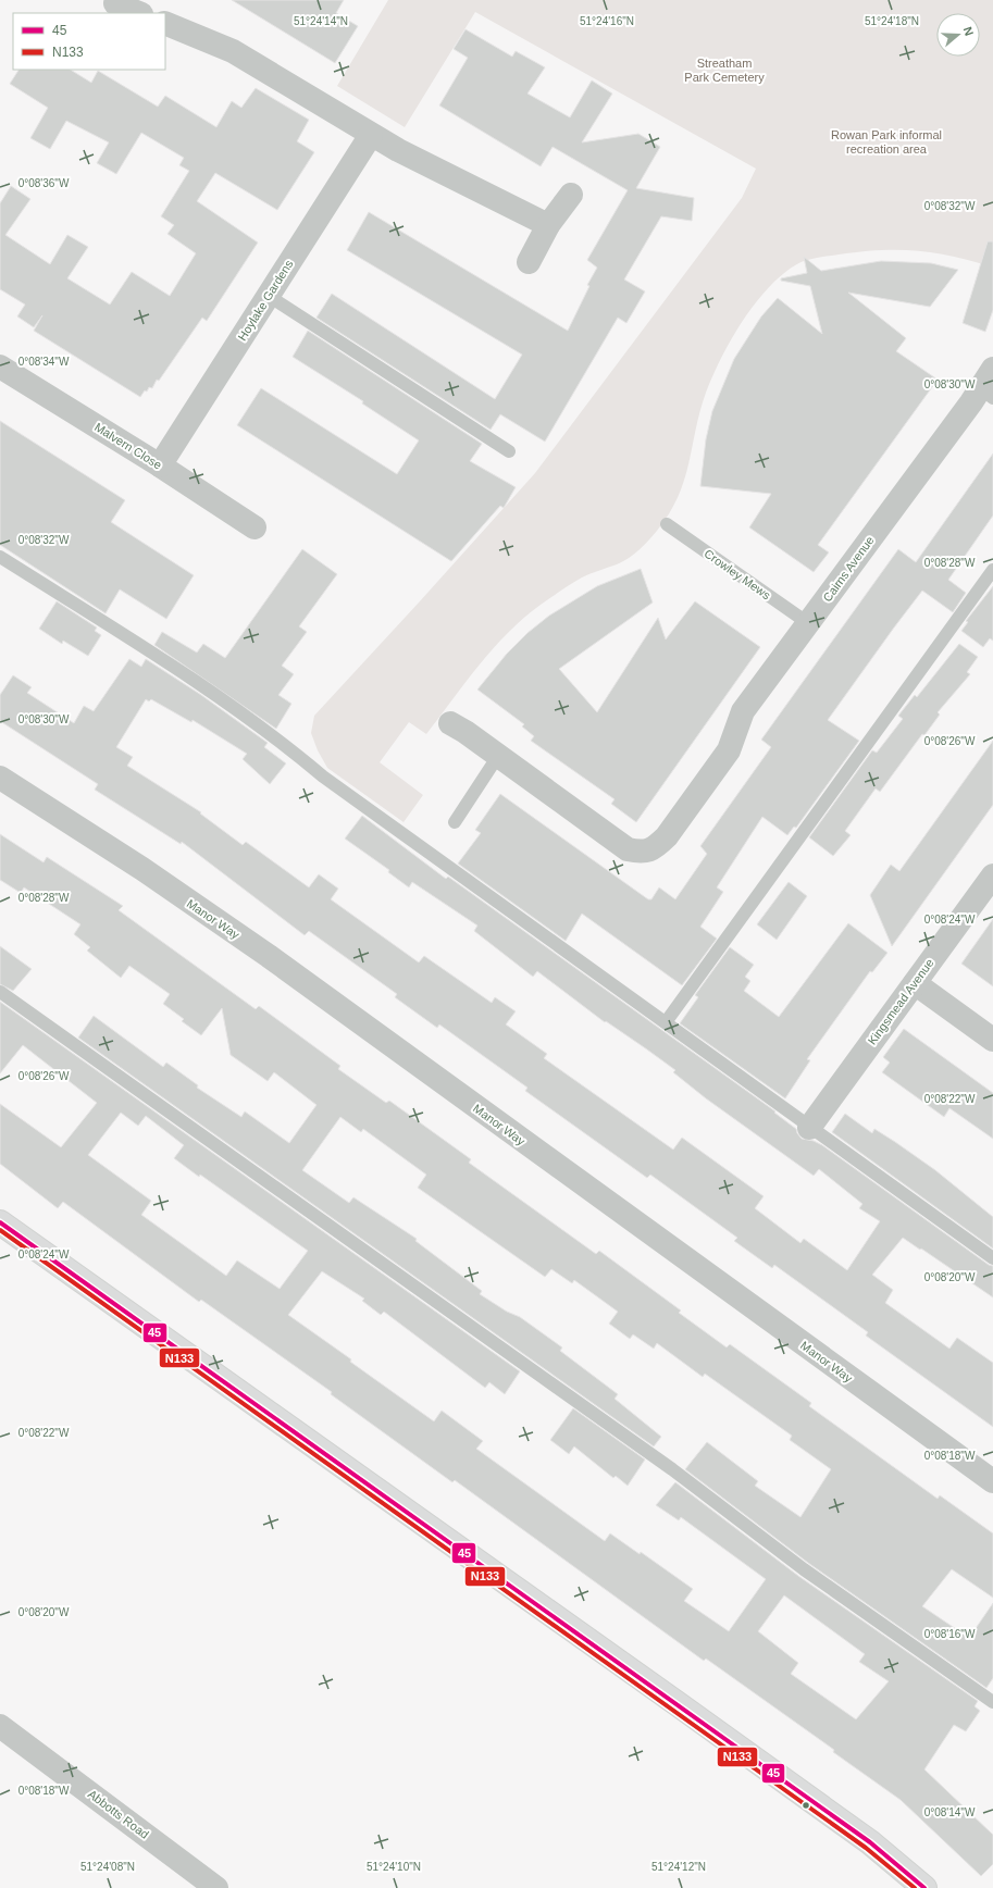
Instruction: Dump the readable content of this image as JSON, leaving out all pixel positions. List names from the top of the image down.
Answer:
{
  "streets": {
    "street": [
      "Hoylake Gardens",
      "Malvern Close",
      "Cairns Avenue",
      "Manor Way",
      "Kingsmead Avenue",
      "Abbotts Road"
    ],
    "lane": ["Crowley Mews"]
  },
  "crossings": [
    ["Hoylake Gardens", "Malvern Close"],
    ["Cairns Avenue", "Crowley Mews"]
  ],
  "parks": ["Streatham Park Cemetery", "Rowan Park informal recreation area"],
  "lines": ["transit line 45", "transit line N133"],
  "legend": ["45", "N133"],
  "north": "right",
  "coordinates": [
    "51°24'14\"N",
    "51°24'16\"N",
    "51°24'18\"N",
    "0°08'36\"W",
    "0°08'32\"W",
    "0°08'34\"W",
    "0°08'30\"W",
    "0°08'28\"W",
    "0°08'26\"W",
    "0°08'24\"W",
    "0°08'22\"W",
    "0°08'20\"W",
    "0°08'18\"W",
    "0°08'16\"W",
    "0°08'14\"W",
    "51°24'08\"N",
    "51°24'10\"N",
    "51°24'12\"N"
  ]
}
